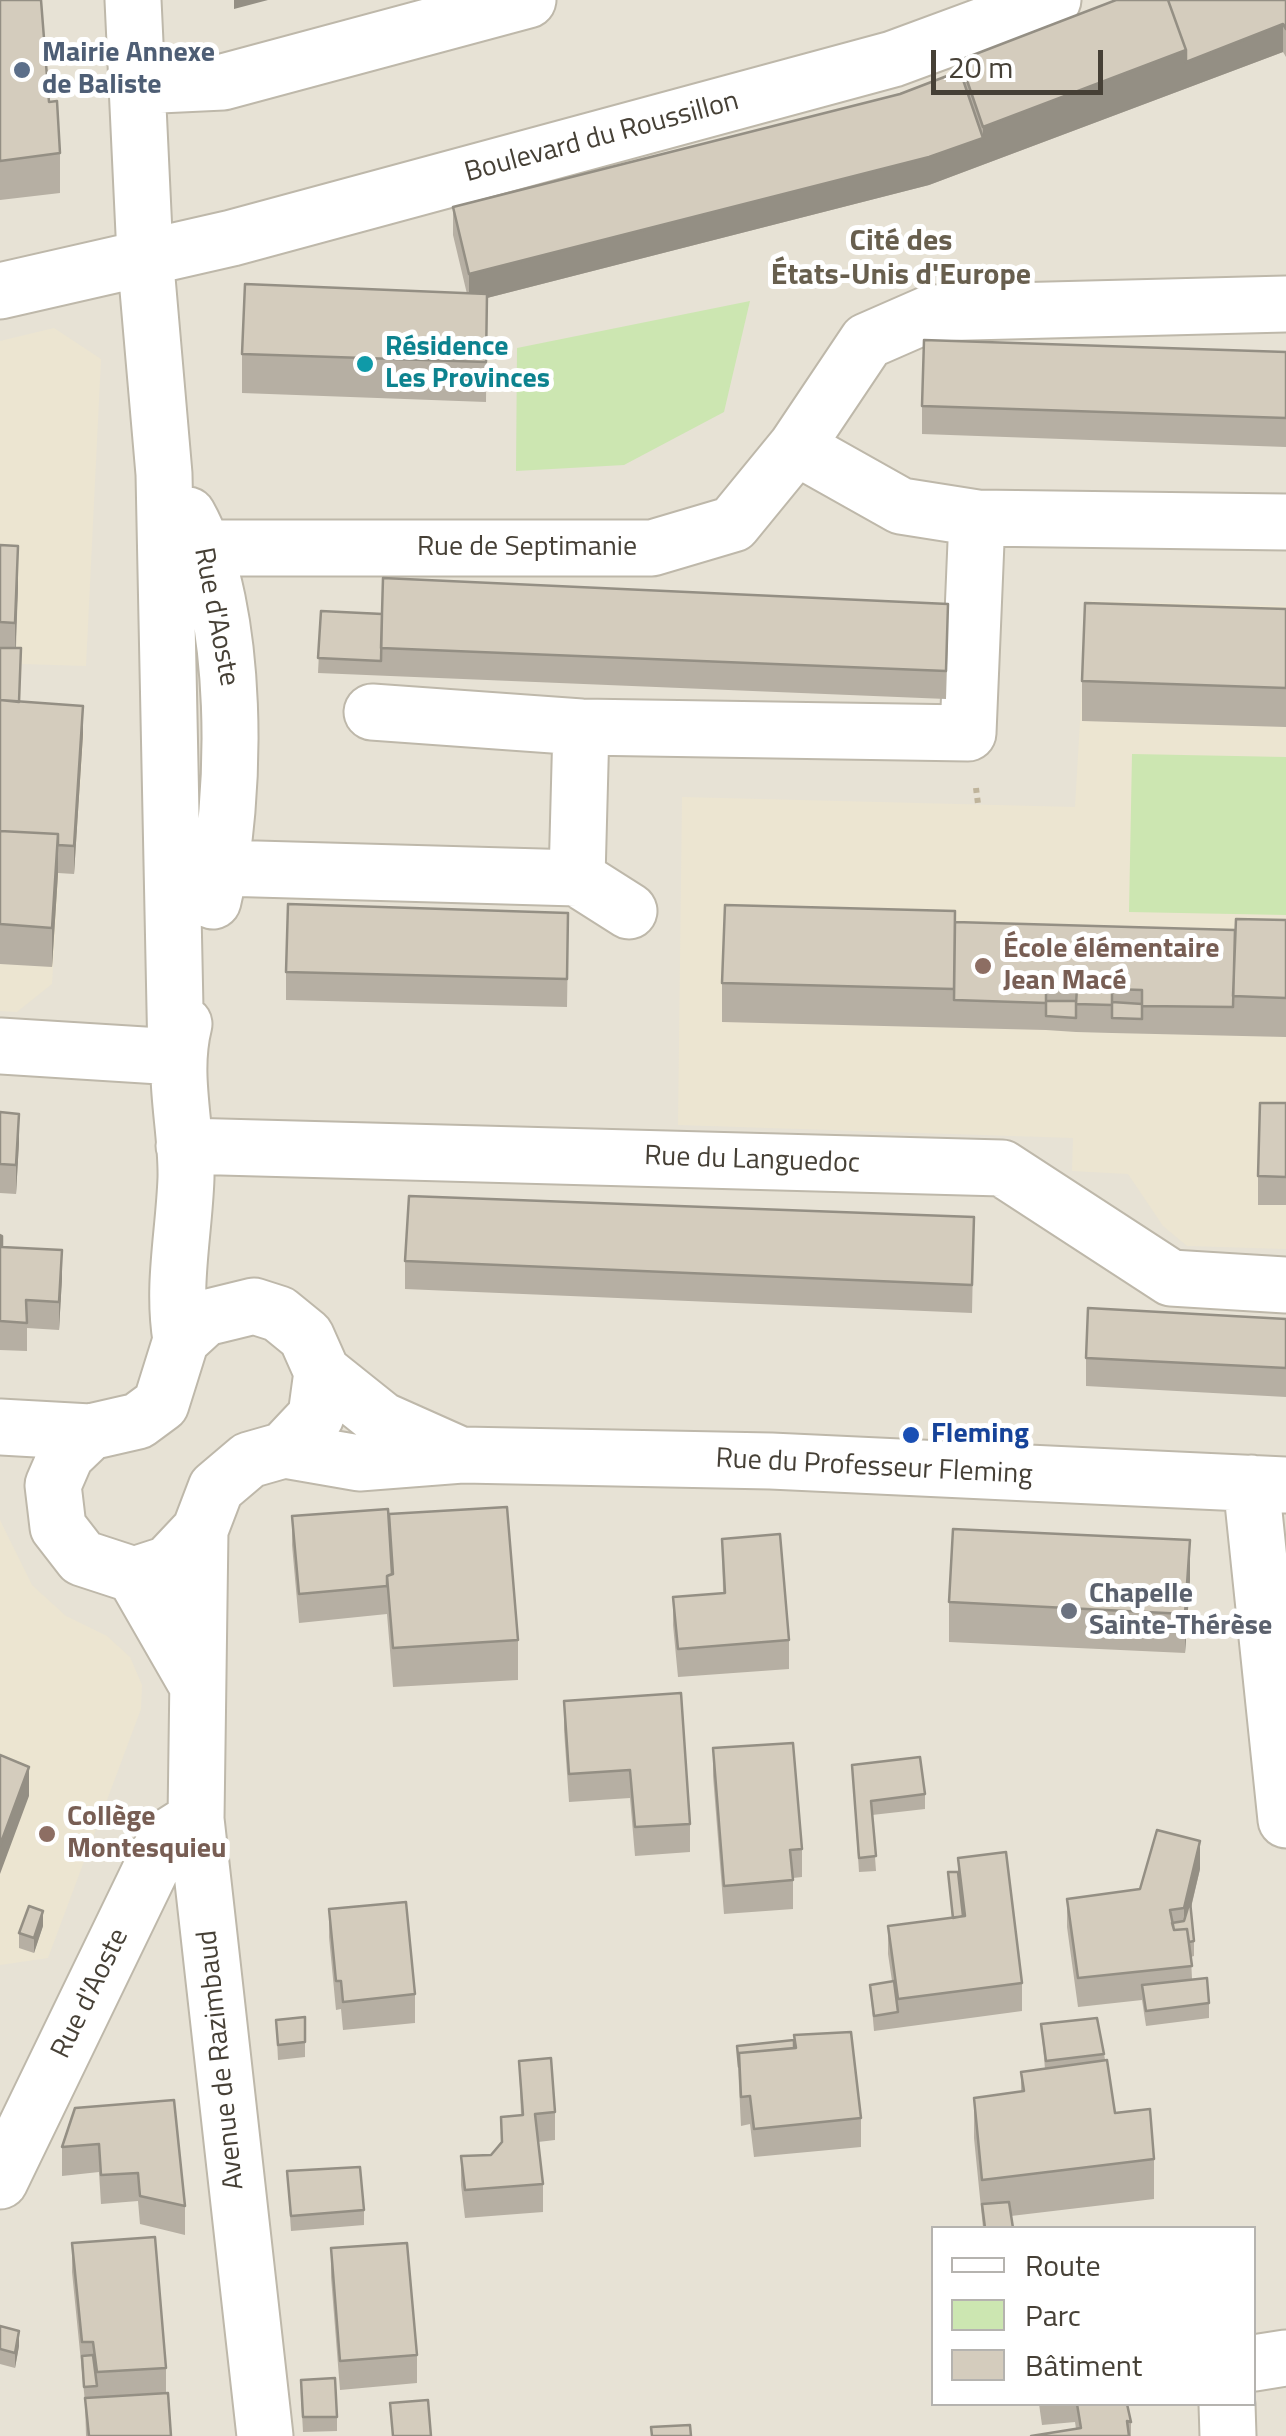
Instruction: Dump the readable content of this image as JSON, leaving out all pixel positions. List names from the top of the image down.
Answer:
{
  "streets": {
    "street": [
      "Boulevard du Roussillon",
      "Rue de Septimanie",
      "Rue d'Aoste",
      "Rue du Languedoc",
      "Rue du Professeur Fleming",
      "Avenue de Razimbaud"
    ]
  },
  "crossings": [
    ["Boulevard du Roussillon", "Rue d'Aoste"],
    ["Rue de Septimanie", "Rue d'Aoste"],
    ["Rue d'Aoste", "Rue du Languedoc"],
    ["Rue d'Aoste", "Rue du Professeur Fleming"],
    ["Rue d'Aoste", "Avenue de Razimbaud"]
  ],
  "districts": ["Cité des États-Unis d'Europe"],
  "places": [
    "Mairie Annexe de Baliste",
    "Résidence Les Provinces",
    "École élémentaire Jean Macé",
    "Fleming",
    "Chapelle Sainte-Thérèse",
    "Collège Montesquieu"
  ],
  "legend": ["Route", "Parc", "Bâtiment"],
  "scale_bar": "20 m"
}
